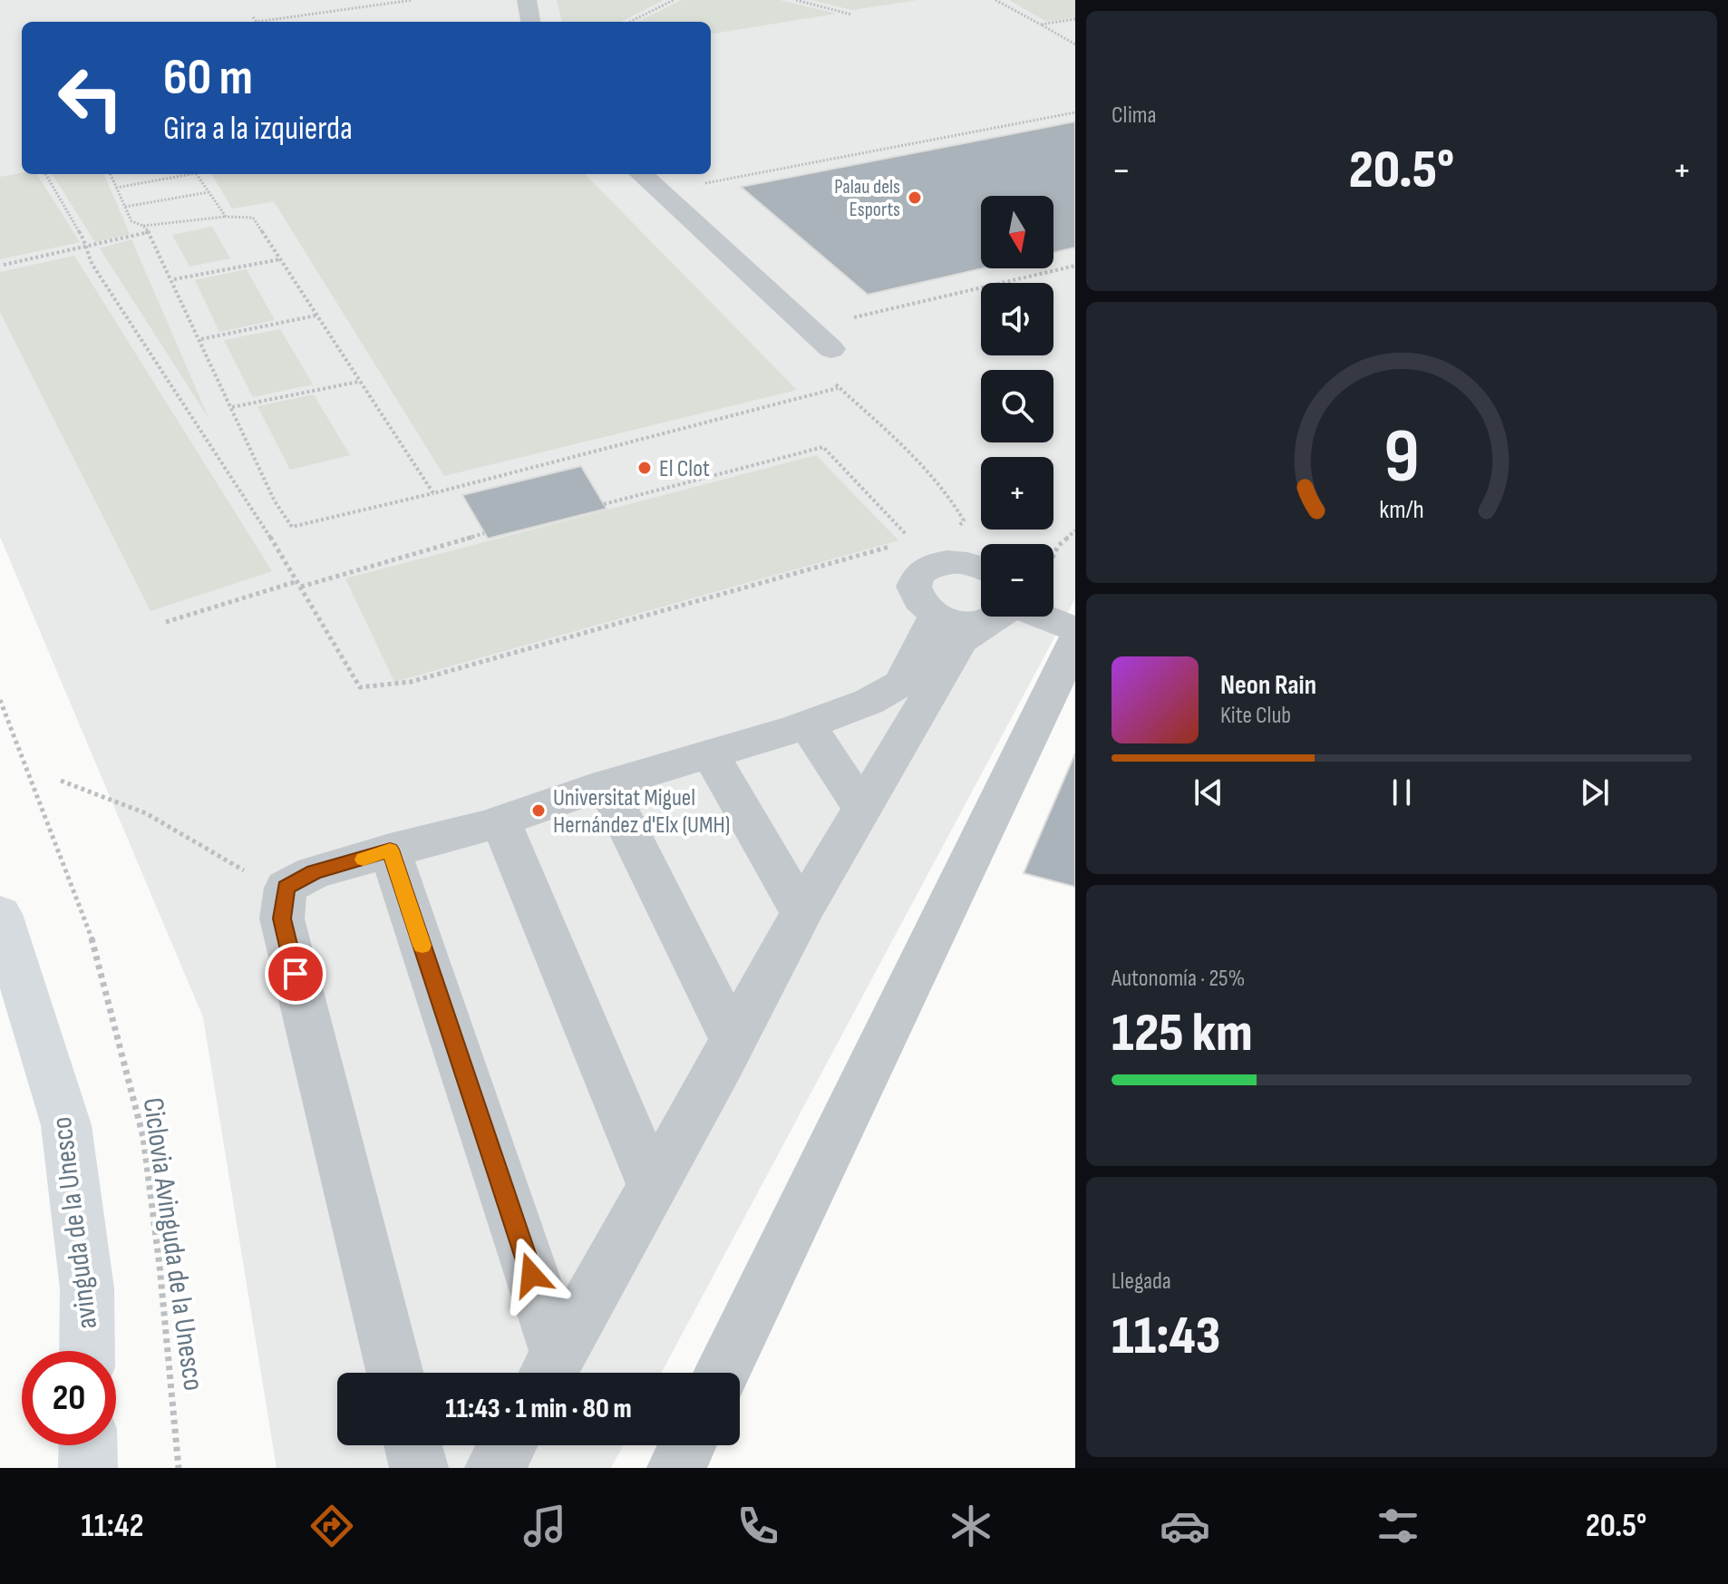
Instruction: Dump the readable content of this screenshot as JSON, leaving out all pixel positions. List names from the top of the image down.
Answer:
{
  "streets": {
    "main road": ["avinguda de la Unesco"],
    "path": ["Ciclovia Avinguda de la Unesco"]
  },
  "places": ["Palau dels Esports", "El Clot", "Universitat Miguel Hernández d'Elx (UMH)"],
  "north": "bottom",
  "page": {
    "tile": [
      "Clima",
      ["Autonomía · 25%", "125 km"],
      ["Llegada", "11:43"]
    ],
    "turn": ["60 m", "Gira a la izquierda"],
    "heat": ["−", "20.5°", "+"],
    "map_buttons": ["+", "−"],
    "song": ["Neon Rain", "Kite Club"],
    "limit": "20",
    "trip": "11:43 · 1 min · 80 m",
    "tabs": ["11:42", "20.5°"],
    "gauge": ["9", "km/h"]
  }
}
